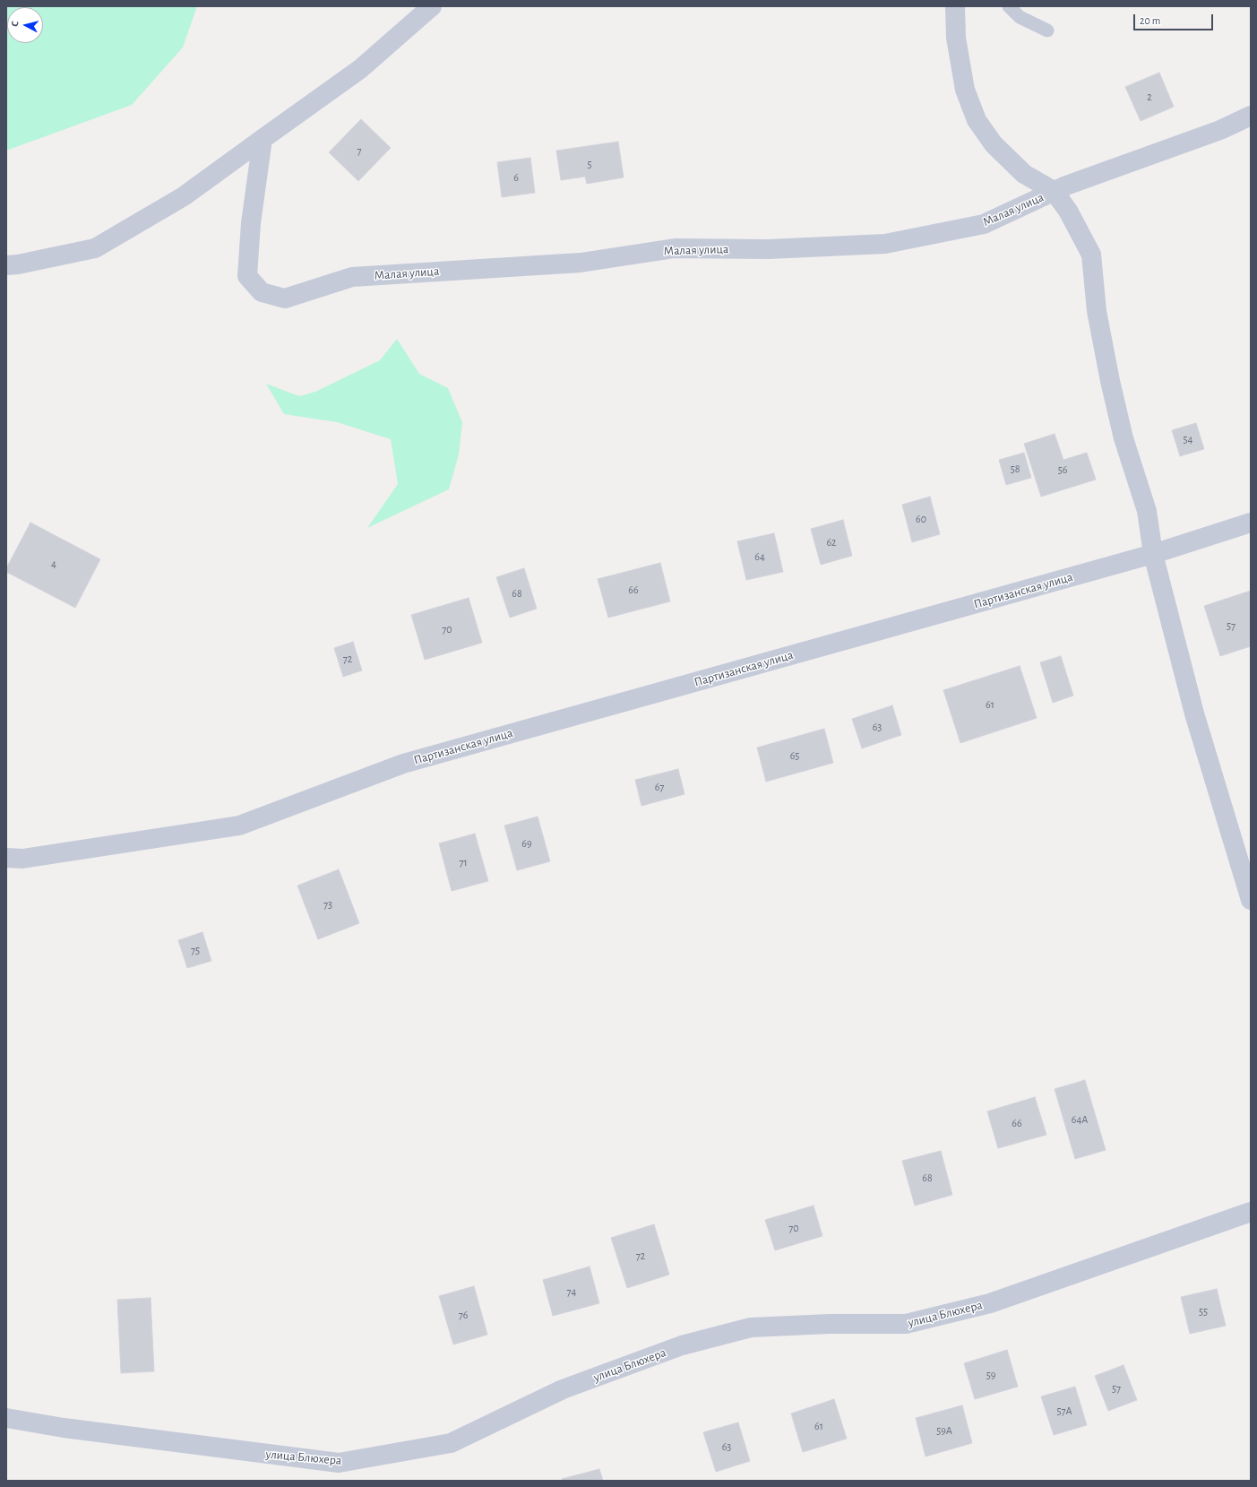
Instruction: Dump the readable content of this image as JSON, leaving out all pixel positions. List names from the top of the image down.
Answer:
{
  "streets": {
    "street": ["Малая улица", "Партизанская улица", "улица Блюхера"]
  },
  "house_numbers": [
    "2",
    "7",
    "5",
    "6",
    "54",
    "58",
    "56",
    "60",
    "62",
    "64",
    "4",
    "66",
    "68",
    "57",
    "70",
    "72",
    "61",
    "63",
    "65",
    "67",
    "69",
    "71",
    "73",
    "75",
    "64А",
    "66",
    "68",
    "70",
    "72",
    "74",
    "55",
    "76",
    "59",
    "57",
    "57А",
    "61",
    "59А",
    "63"
  ],
  "scale_bar": "20 m",
  "north": "left"
}
